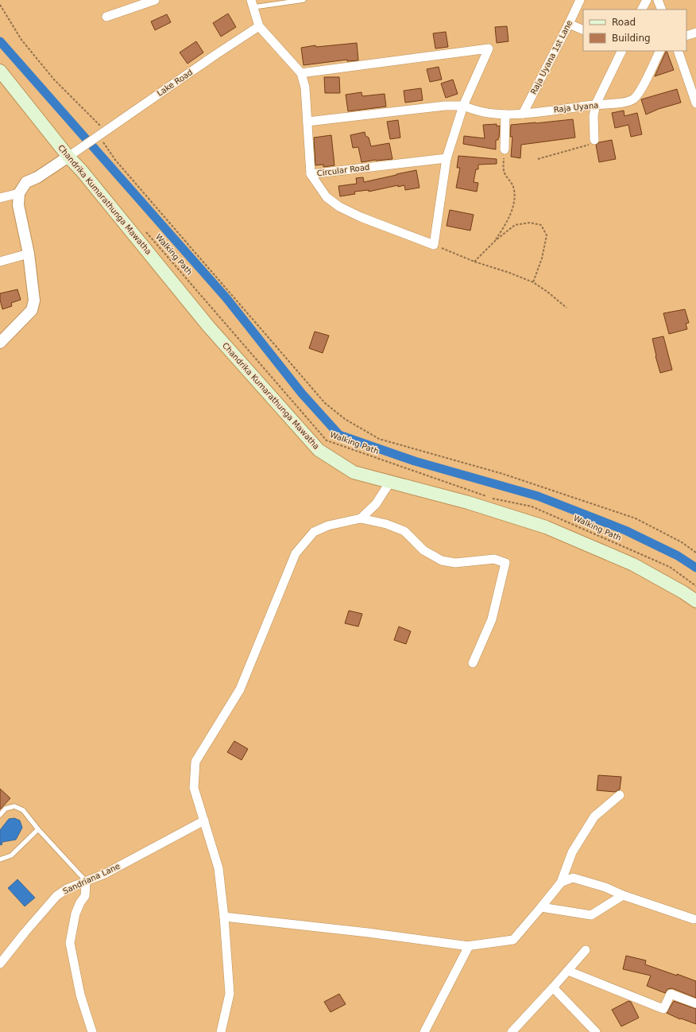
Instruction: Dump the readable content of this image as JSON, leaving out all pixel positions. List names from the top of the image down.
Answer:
{
  "streets": {
    "main road": ["Chandrika Kumarathunga Mawatha"],
    "street": [
      "Raja Uyana 1st Lane",
      "Lake Road",
      "Raja Uyana",
      "Circular Road",
      "Sandriana Lane"
    ],
    "path": ["Walking Path"]
  },
  "crossings": [
    ["Raja Uyana 1st Lane", "Raja Uyana"],
    ["Lake Road", "Circular Road"],
    ["Lake Road", "Chandrika Kumarathunga Mawatha"]
  ],
  "legend": ["Road", "Building"]
}
